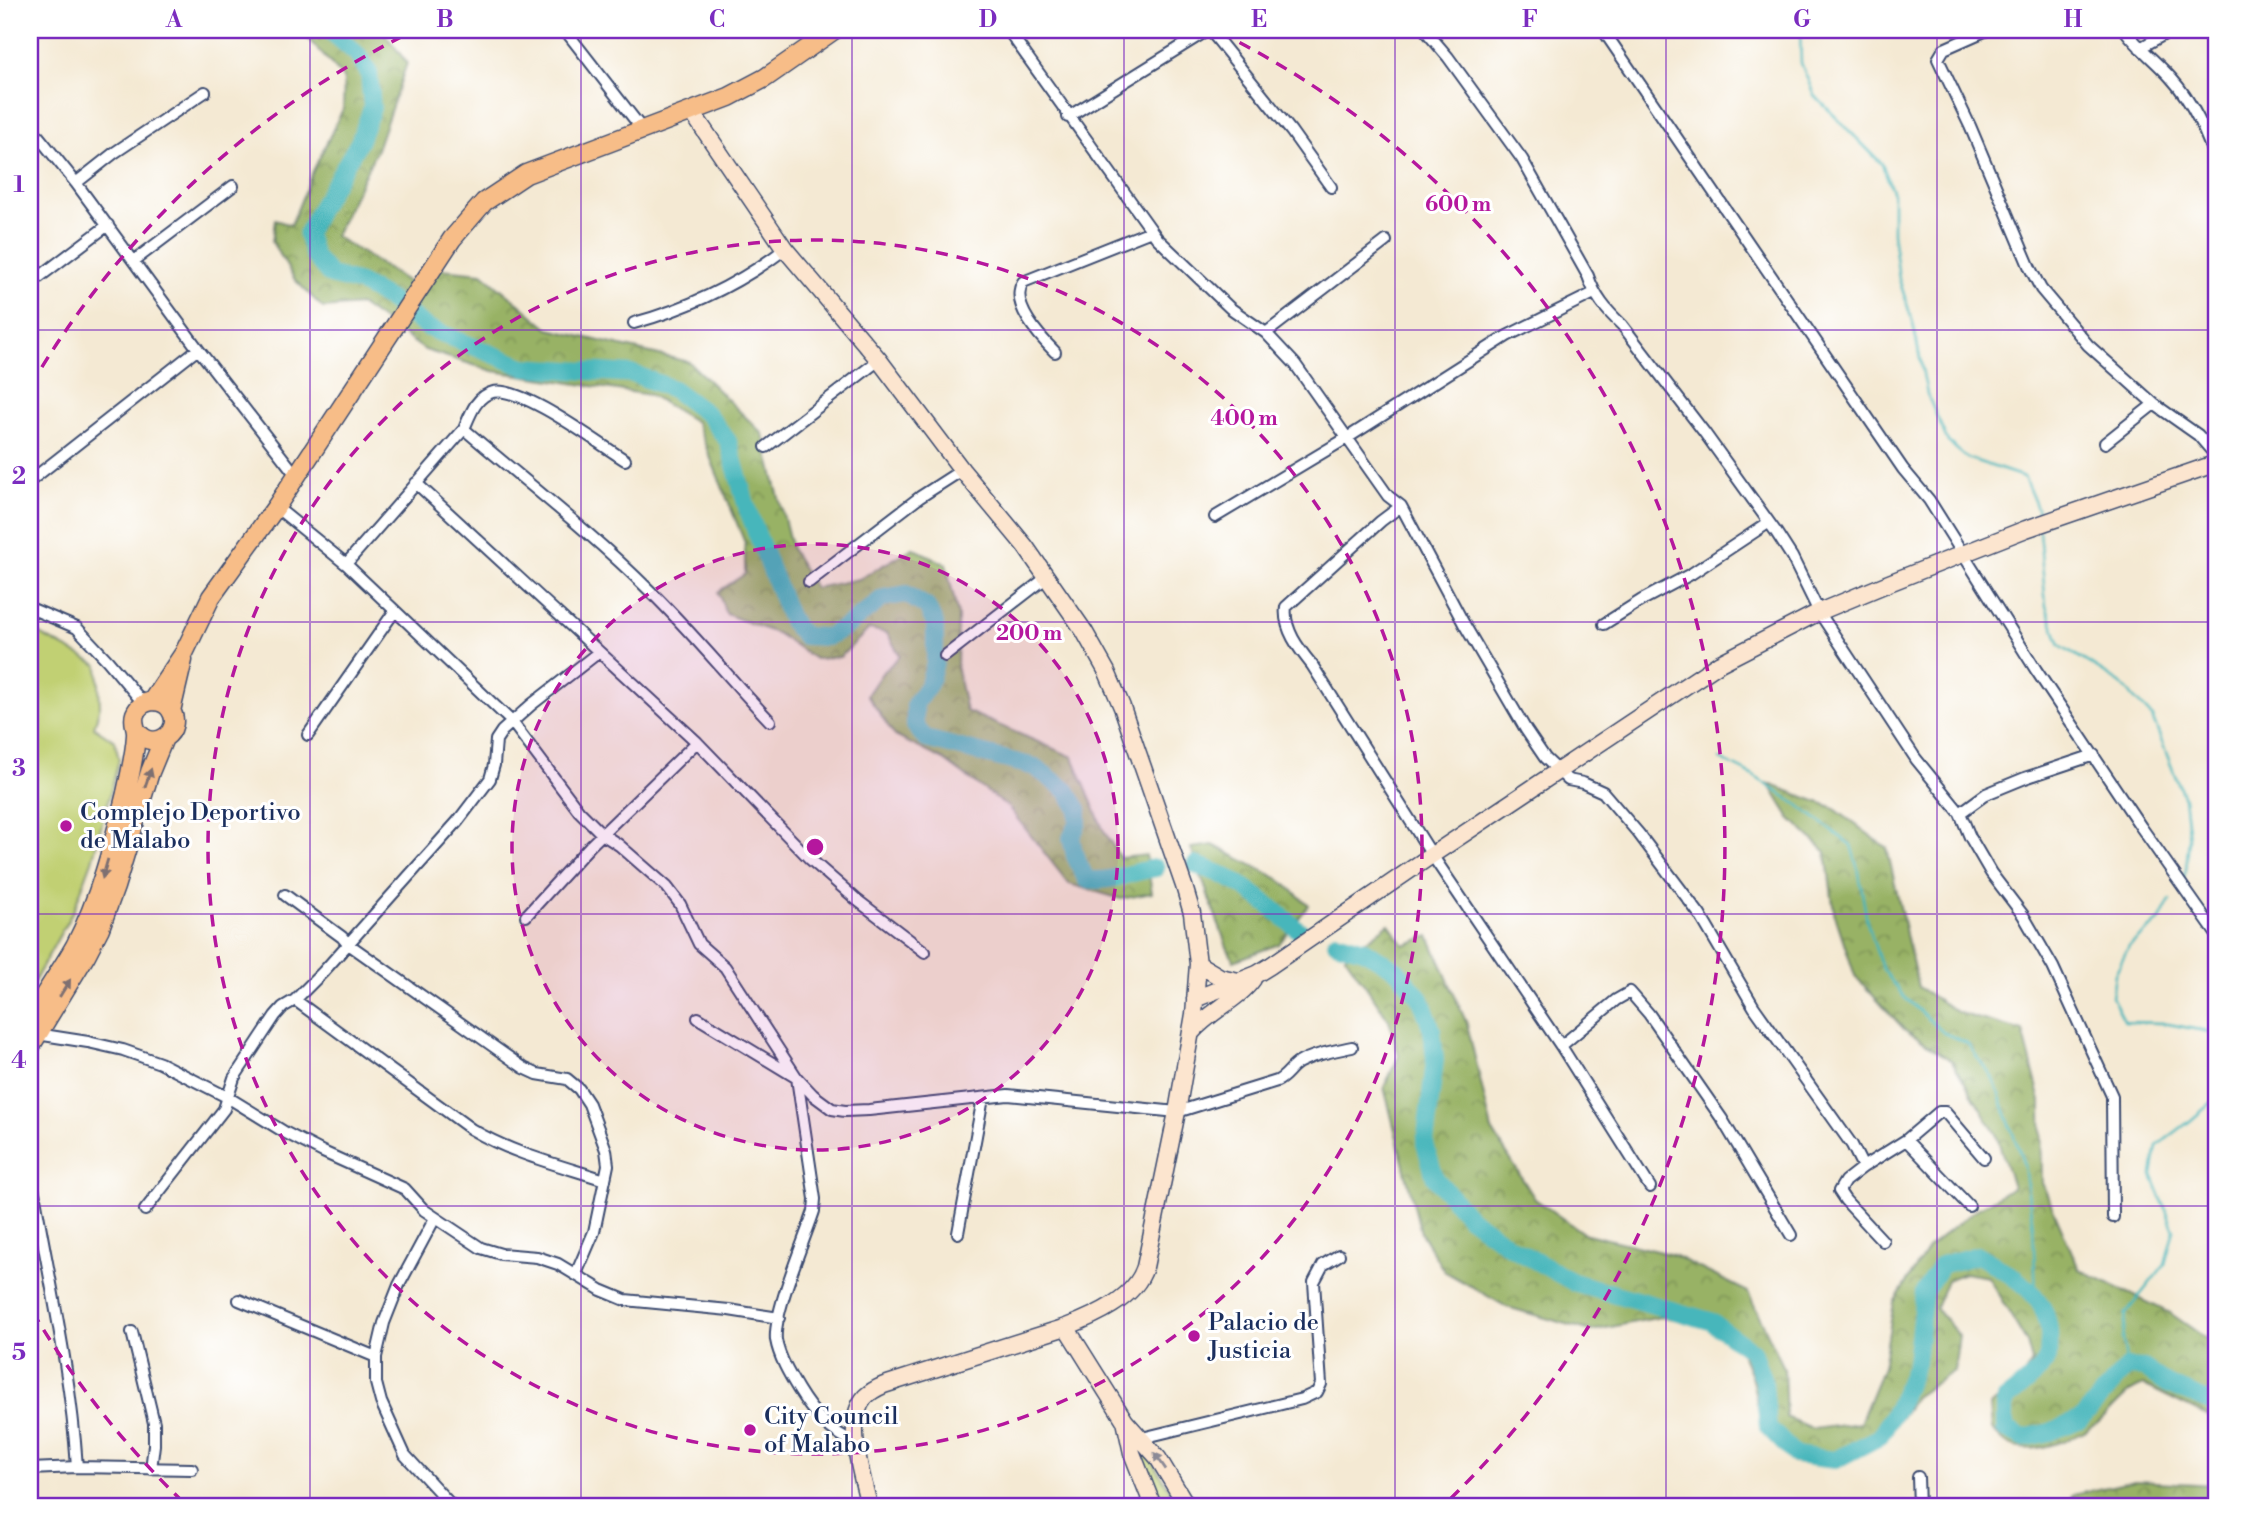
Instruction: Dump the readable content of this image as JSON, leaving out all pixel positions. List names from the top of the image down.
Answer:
{
  "places": ["Complejo Deportivo de Malabo", "Palacio de Justicia", "City Council of Malabo"],
  "grid": {
    "columns": [
      "A",
      "B",
      "C",
      "D",
      "E",
      "F",
      "G",
      "H"
    ],
    "rows": [
      "1",
      "2",
      "3",
      "4",
      "5"
    ]
  },
  "rings": ["600 m", "400 m", "200 m"]
}
